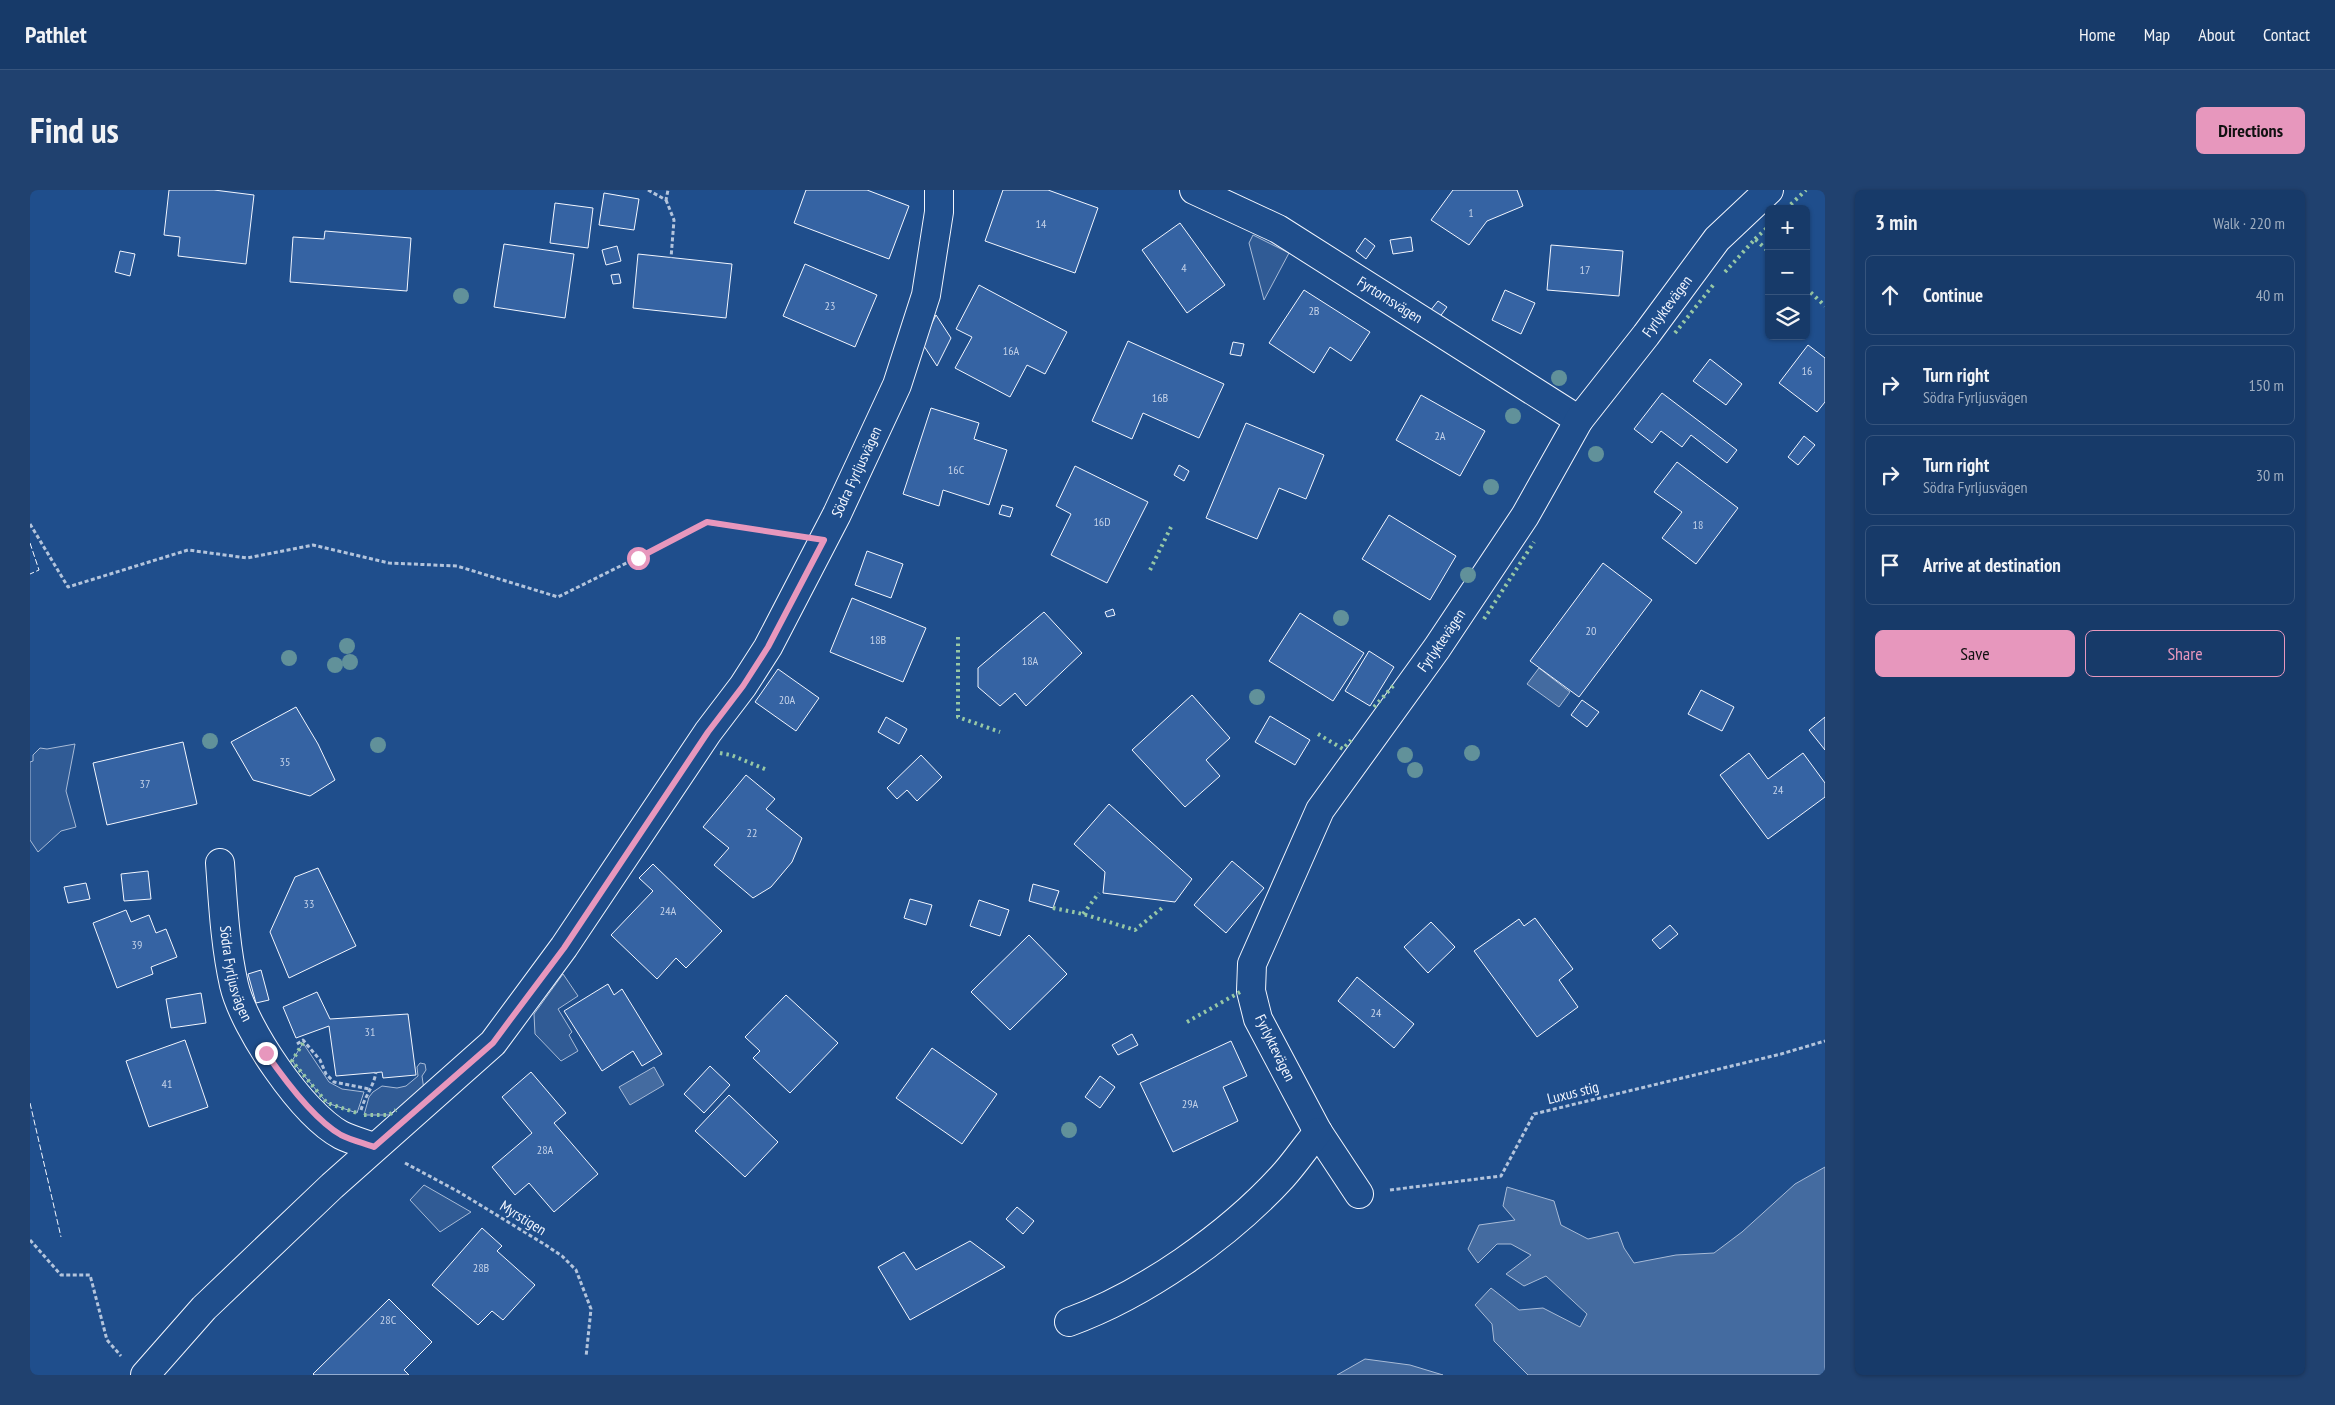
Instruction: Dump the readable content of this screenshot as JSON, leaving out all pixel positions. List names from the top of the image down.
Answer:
{
  "streets": {
    "street": ["Fyrtornsvägen", "Fyrlyktevägen", "Södra Fyrljusvägen"],
    "path": ["Luxus stig", "Myrstigen"]
  },
  "crossings": [
    ["Fyrtornsvägen", "Fyrlyktevägen"],
    ["Fyrlyktevägen", "Luxus stig"],
    ["Södra Fyrljusvägen", "Myrstigen"]
  ],
  "house_numbers": [
    "1",
    "14",
    "4",
    "17",
    "23",
    "2B",
    "16A",
    "16",
    "16B",
    "2A",
    "16C",
    "16D",
    "18",
    "20",
    "18B",
    "18A",
    "20A",
    "35",
    "37",
    "24",
    "22",
    "33",
    "24A",
    "39",
    "24",
    "31",
    "41",
    "29A",
    "28A",
    "28B",
    "28C"
  ],
  "page": {
    "header": "Pathlet",
    "nav": [
      "Home",
      "Map",
      "About",
      "Contact"
    ],
    "title": "Find us",
    "buttons": [
      "Directions",
      ["Save", "Share"]
    ],
    "heading": ["3 min", "Walk · 220 m"],
    "map_buttons": ["+", "−"],
    "list": [
      ["Continue", "40 m"],
      ["Turn right", "Södra Fyrljusvägen", "150 m"],
      ["Turn right", "Södra Fyrljusvägen", "30 m"],
      "Arrive at destination"
    ]
  }
}
